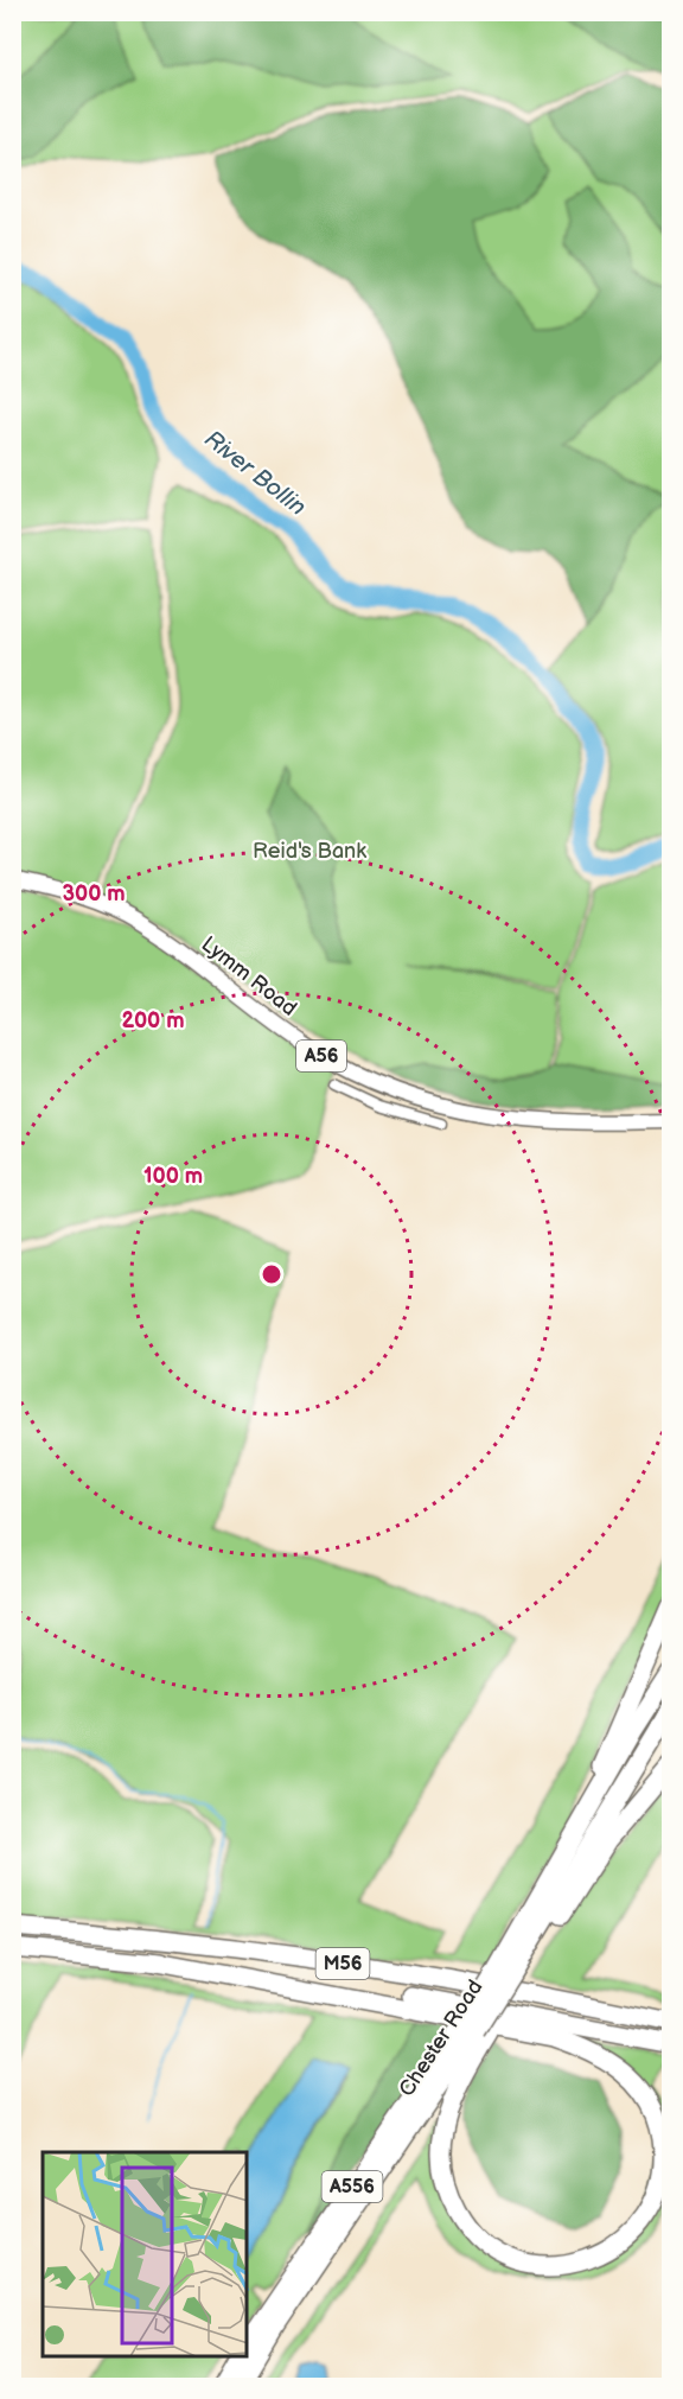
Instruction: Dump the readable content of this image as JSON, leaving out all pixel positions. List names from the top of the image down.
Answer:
{
  "streets": {
    "highway": ["M56", "Chester Road", "A556"],
    "main road": ["Lymm Road", "A56"]
  },
  "crossings": [
    ["Chester Road", "A556"]
  ],
  "water": ["River Bollin"],
  "parks": ["Reid's Bank"],
  "rings": ["300 m", "200 m", "100 m"]
}
